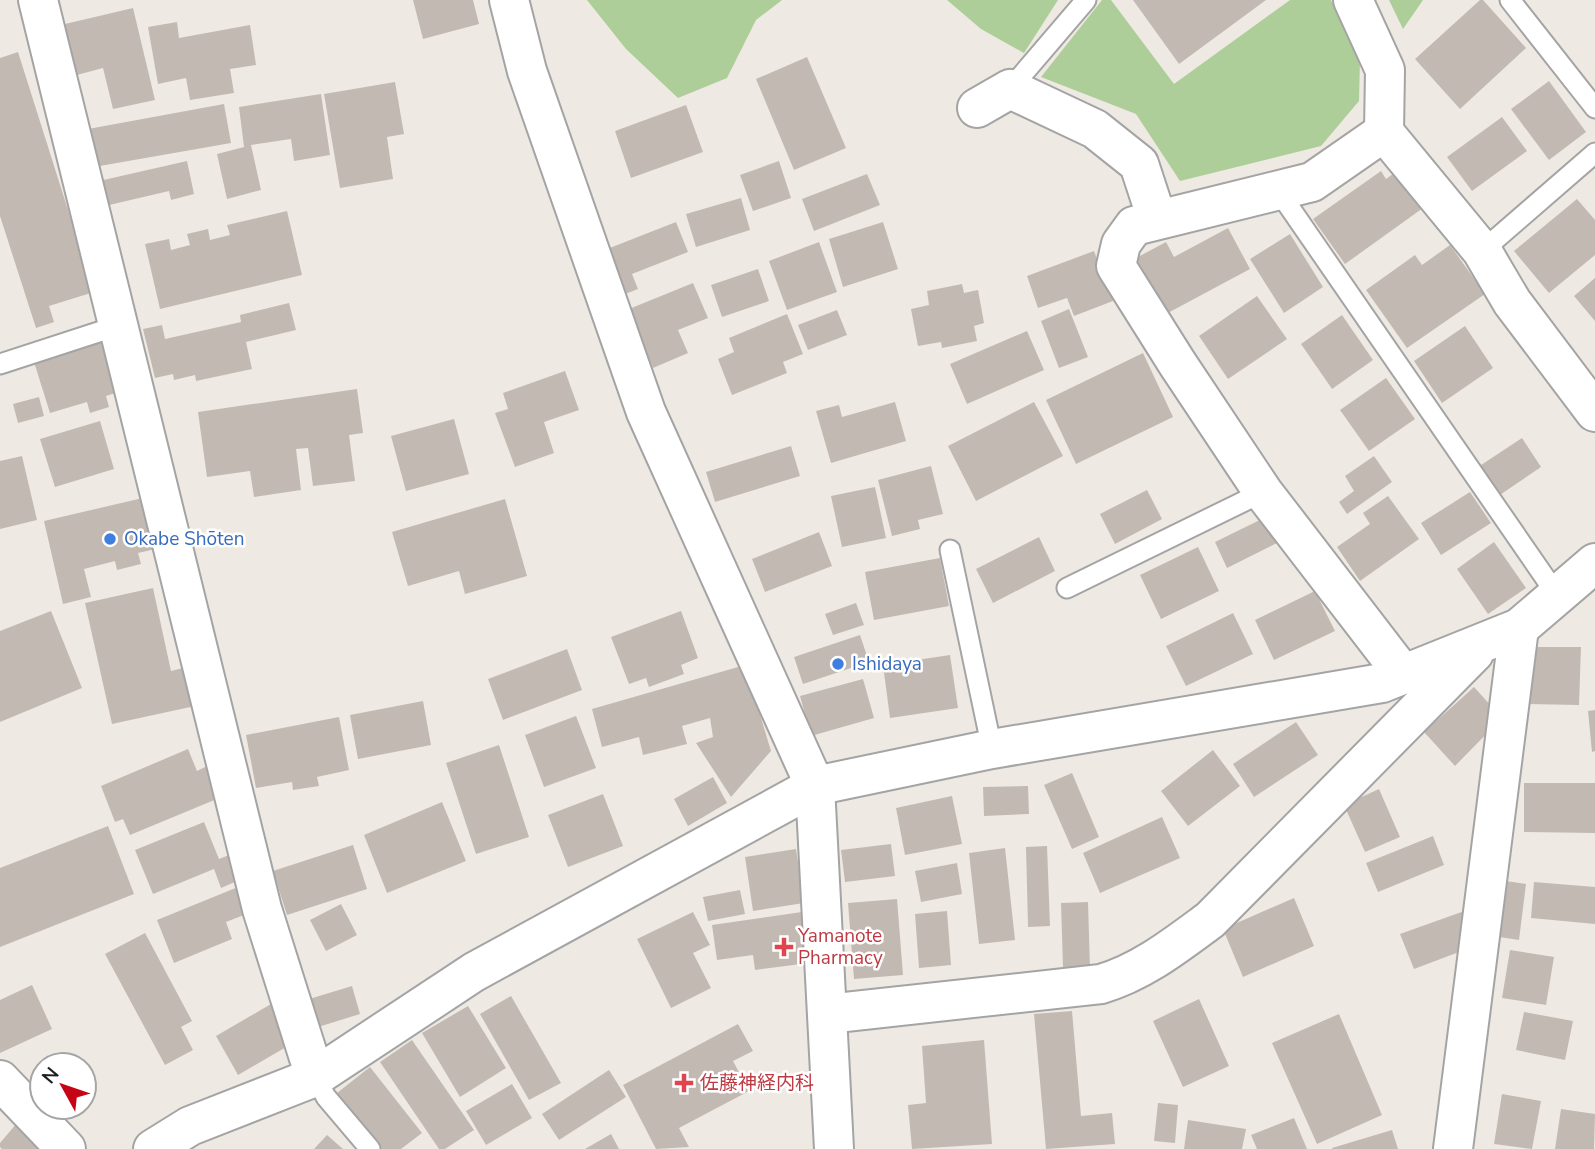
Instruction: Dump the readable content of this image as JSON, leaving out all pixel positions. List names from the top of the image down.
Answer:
{
  "places": {
    "other": ["Okabe Shōten", "Ishidaya"],
    "health": ["Yamanote Pharmacy", "佐藤神経内科"]
  },
  "north": "top left"
}
